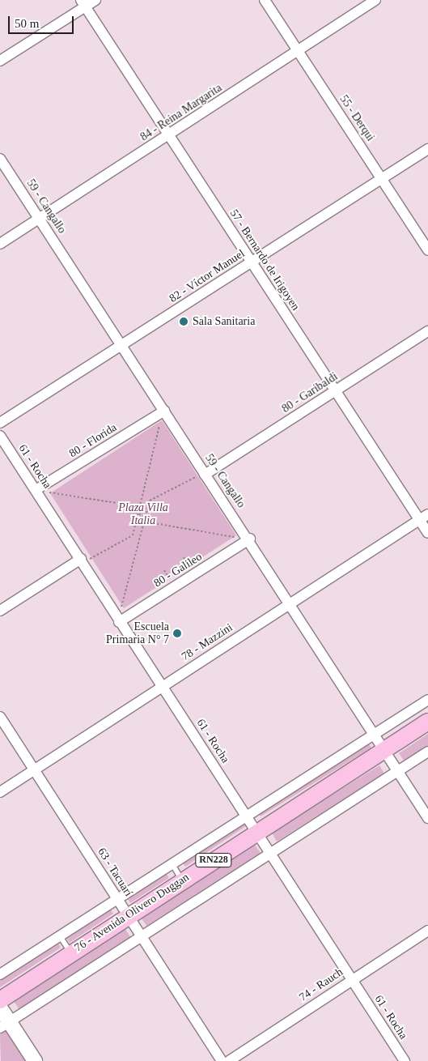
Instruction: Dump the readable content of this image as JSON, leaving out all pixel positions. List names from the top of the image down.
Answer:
{
  "streets": {
    "highway": ["RN228", "76 - Avenida Olivero Duggan"],
    "street": [
      "84 - Reina Margarita",
      "55 - Derqui",
      "59 - Cangallo",
      "57 - Bernardo de Irigoyen",
      "82 - Víctor Manuel",
      "80 - Garibaldi",
      "80 - Florida",
      "61 - Rocha",
      "80 - Galileo",
      "78 - Mazzini",
      "63 - Tacuarí",
      "74 - Rauch"
    ]
  },
  "crossings": [
    ["84 - Reina Margarita", "55 - Derqui"],
    ["84 - Reina Margarita", "59 - Cangallo"],
    ["84 - Reina Margarita", "57 - Bernardo de Irigoyen"],
    ["55 - Derqui", "82 - Víctor Manuel"],
    ["59 - Cangallo", "82 - Víctor Manuel"],
    ["59 - Cangallo", "80 - Garibaldi"],
    ["59 - Cangallo", "80 - Florida"],
    ["59 - Cangallo", "80 - Galileo"],
    ["59 - Cangallo", "78 - Mazzini"],
    ["59 - Cangallo", "76 - Avenida Olivero Duggan"],
    ["57 - Bernardo de Irigoyen", "82 - Víctor Manuel"],
    ["57 - Bernardo de Irigoyen", "80 - Garibaldi"],
    ["57 - Bernardo de Irigoyen", "78 - Mazzini"],
    ["80 - Florida", "61 - Rocha"],
    ["61 - Rocha", "80 - Galileo"],
    ["61 - Rocha", "78 - Mazzini"],
    ["61 - Rocha", "76 - Avenida Olivero Duggan"],
    ["61 - Rocha", "74 - Rauch"],
    ["78 - Mazzini", "63 - Tacuarí"],
    ["63 - Tacuarí", "76 - Avenida Olivero Duggan"]
  ],
  "parks": ["Plaza Villa Italia"],
  "places": ["Sala Sanitaria", "Escuela Primaria N° 7"],
  "scale_bar": "50 m"
}
